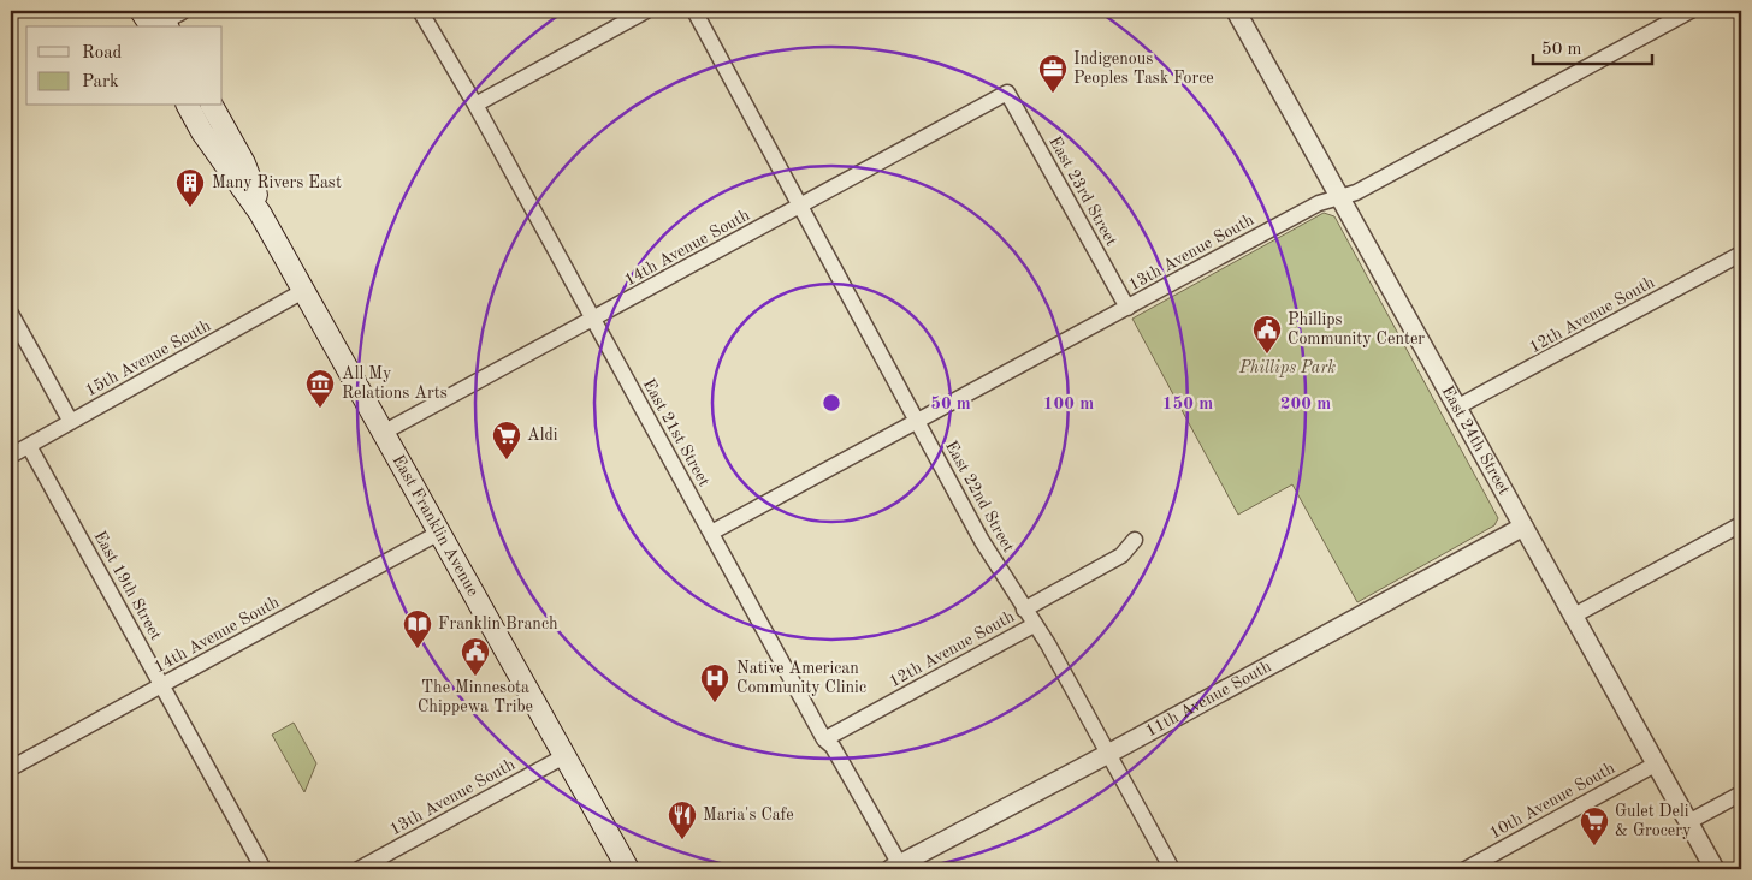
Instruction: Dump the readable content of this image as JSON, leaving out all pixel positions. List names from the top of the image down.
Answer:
{
  "streets": {
    "main road": ["East Franklin Avenue"],
    "street": [
      "East 23rd Street",
      "14th Avenue South",
      "13th Avenue South",
      "12th Avenue South",
      "15th Avenue South",
      "East 21st Street",
      "East 24th Street",
      "East 22nd Street",
      "East 19th Street",
      "11th Avenue South",
      "10th Avenue South"
    ]
  },
  "crossings": [
    ["East 23rd Street", "14th Avenue South"],
    ["East 23rd Street", "13th Avenue South"],
    ["14th Avenue South", "East 21st Street"],
    ["14th Avenue South", "East 22nd Street"],
    ["14th Avenue South", "East Franklin Avenue"],
    ["14th Avenue South", "East 19th Street"],
    ["13th Avenue South", "East 21st Street"],
    ["13th Avenue South", "East 24th Street"],
    ["13th Avenue South", "East 22nd Street"],
    ["13th Avenue South", "East Franklin Avenue"],
    ["12th Avenue South", "East 21st Street"],
    ["12th Avenue South", "East 24th Street"],
    ["12th Avenue South", "East 22nd Street"],
    ["15th Avenue South", "East Franklin Avenue"],
    ["15th Avenue South", "East 19th Street"],
    ["East 21st Street", "11th Avenue South"],
    ["East 24th Street", "11th Avenue South"],
    ["East 24th Street", "10th Avenue South"],
    ["East 22nd Street", "11th Avenue South"]
  ],
  "parks": ["Phillips Park"],
  "places": {
    "office": ["Indigenous Peoples Task Force"],
    "building": ["Many Rivers East"],
    "public building": ["Phillips Community Center", "The Minnesota Chippewa Tribe"],
    "museum": ["All My Relations Arts"],
    "supermarket": ["Aldi", "Gulet Deli & Grocery"],
    "library": ["Franklin Branch"],
    "hospital": ["Native American Community Clinic"],
    "restaurant": ["Maria's Cafe"]
  },
  "legend": ["Road", "Park"],
  "scale_bar": "50 m",
  "rings": [
    "50 m",
    "100 m",
    "150 m",
    "200 m"
  ]
}
